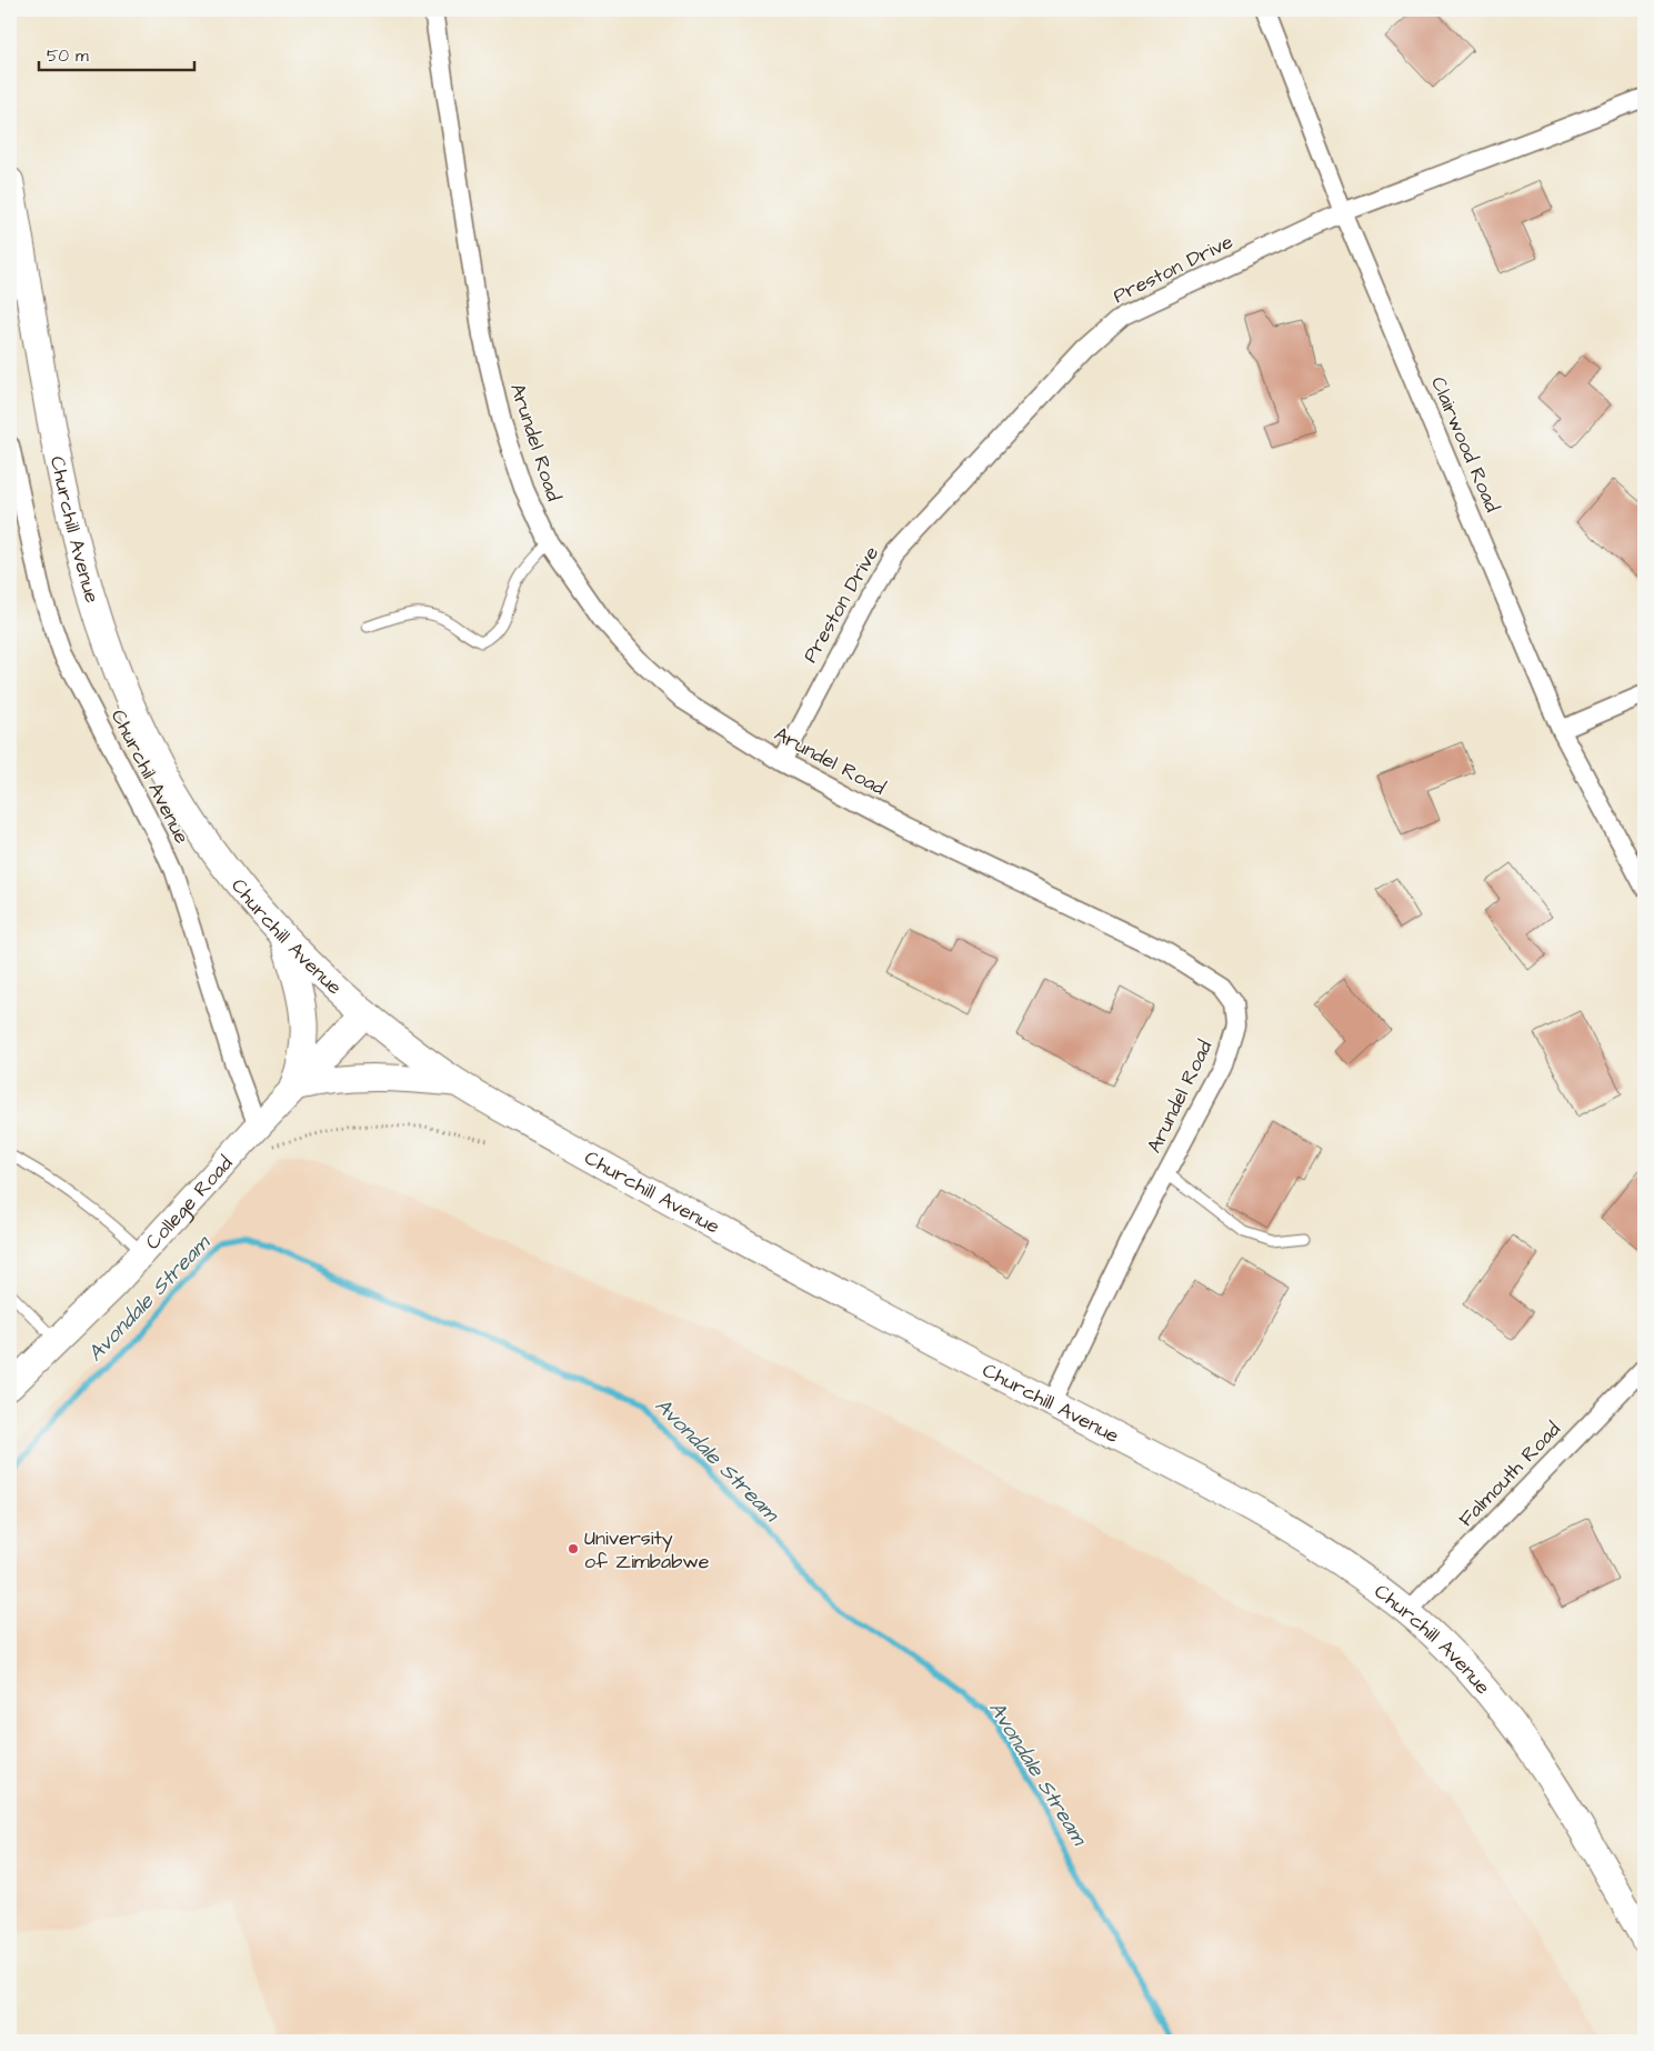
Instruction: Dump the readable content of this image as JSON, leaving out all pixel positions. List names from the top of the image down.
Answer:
{
  "streets": {
    "main road": ["Churchill Avenue", "College Road"],
    "street": [
      "Preston Drive",
      "Arundel Road",
      "Clairwood Road",
      "Churchil Avenue",
      "Falmouth Road"
    ]
  },
  "crossings": [
    ["Preston Drive", "Arundel Road"],
    ["Preston Drive", "Clairwood Road"],
    ["Arundel Road", "Churchill Avenue"],
    ["Churchill Avenue", "College Road"],
    ["Churchill Avenue", "Falmouth Road"],
    ["Churchil Avenue", "College Road"]
  ],
  "water": ["Avondale Stream"],
  "places": ["University of Zimbabwe"],
  "scale_bar": "50 m"
}
